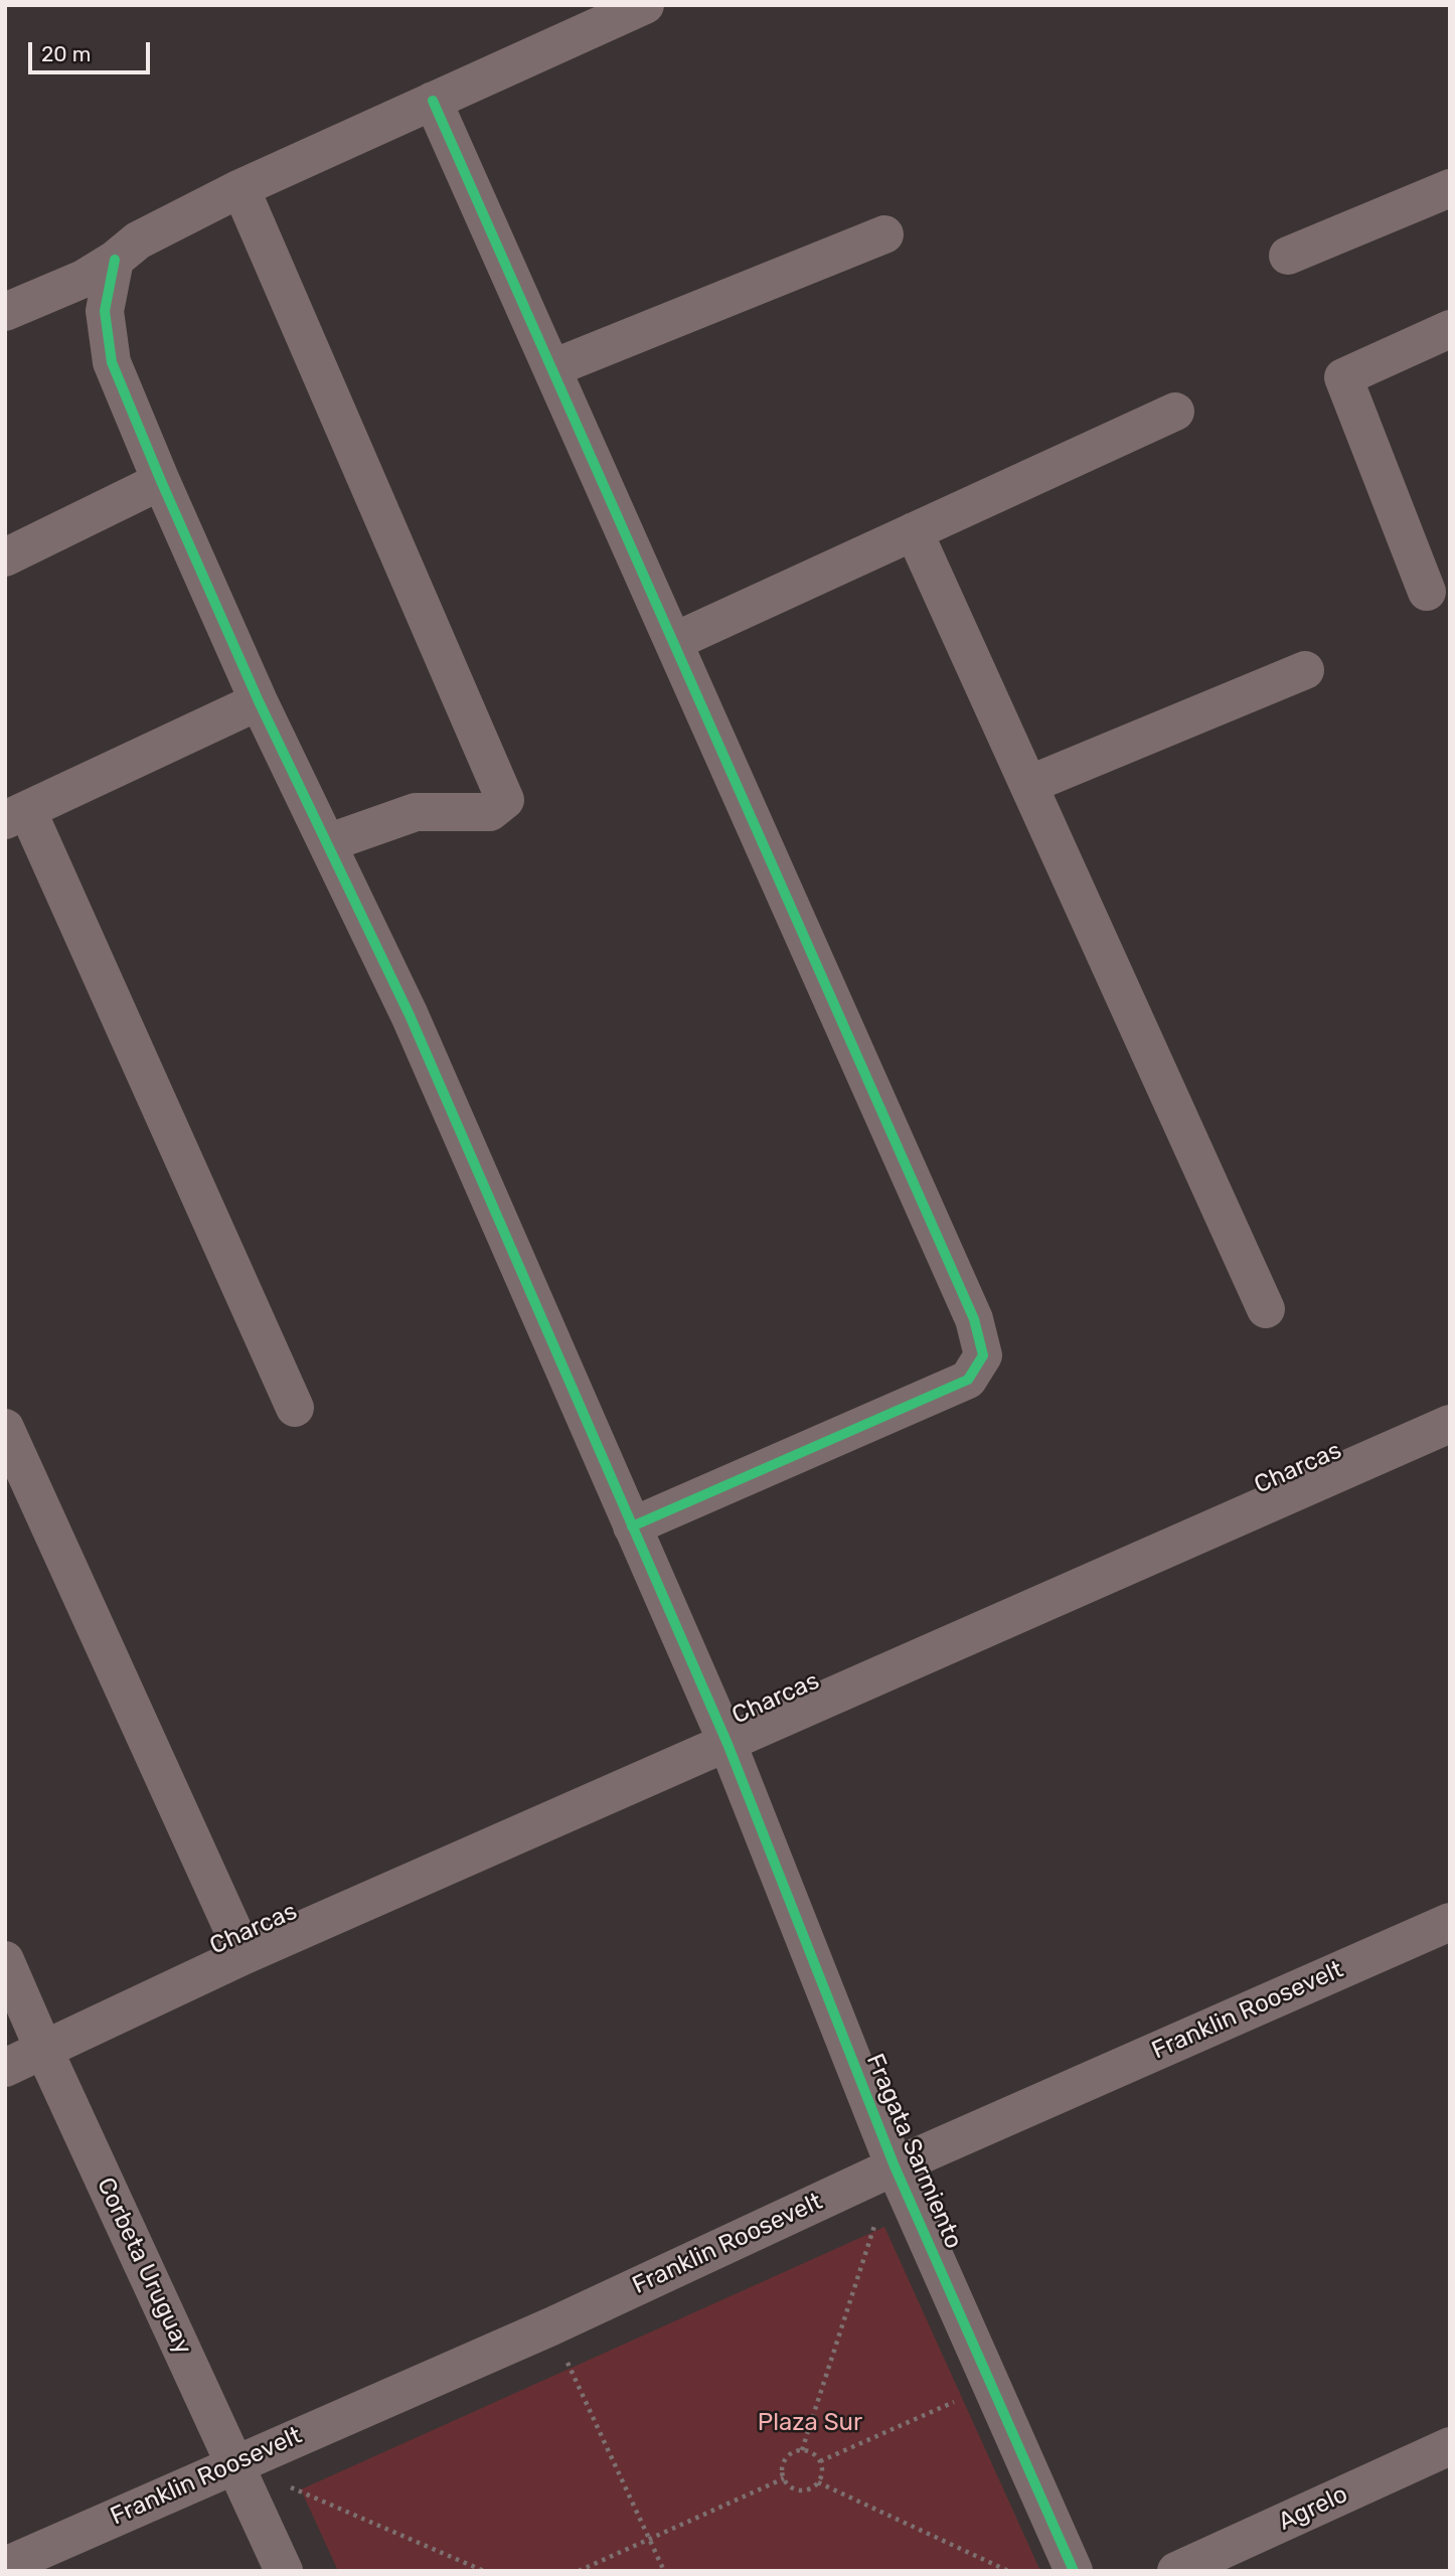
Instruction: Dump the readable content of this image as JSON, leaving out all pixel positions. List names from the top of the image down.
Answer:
{
  "streets": {
    "street": [
      "Charcas",
      "Franklin Roosevelt",
      "Fragata Sarmiento",
      "Corbeta Uruguay",
      "Agrelo"
    ]
  },
  "crossings": [
    ["Charcas", "Fragata Sarmiento"],
    ["Charcas", "Corbeta Uruguay"],
    ["Franklin Roosevelt", "Fragata Sarmiento"],
    ["Franklin Roosevelt", "Corbeta Uruguay"]
  ],
  "parks": ["Plaza Sur"],
  "scale_bar": "20 m"
}
